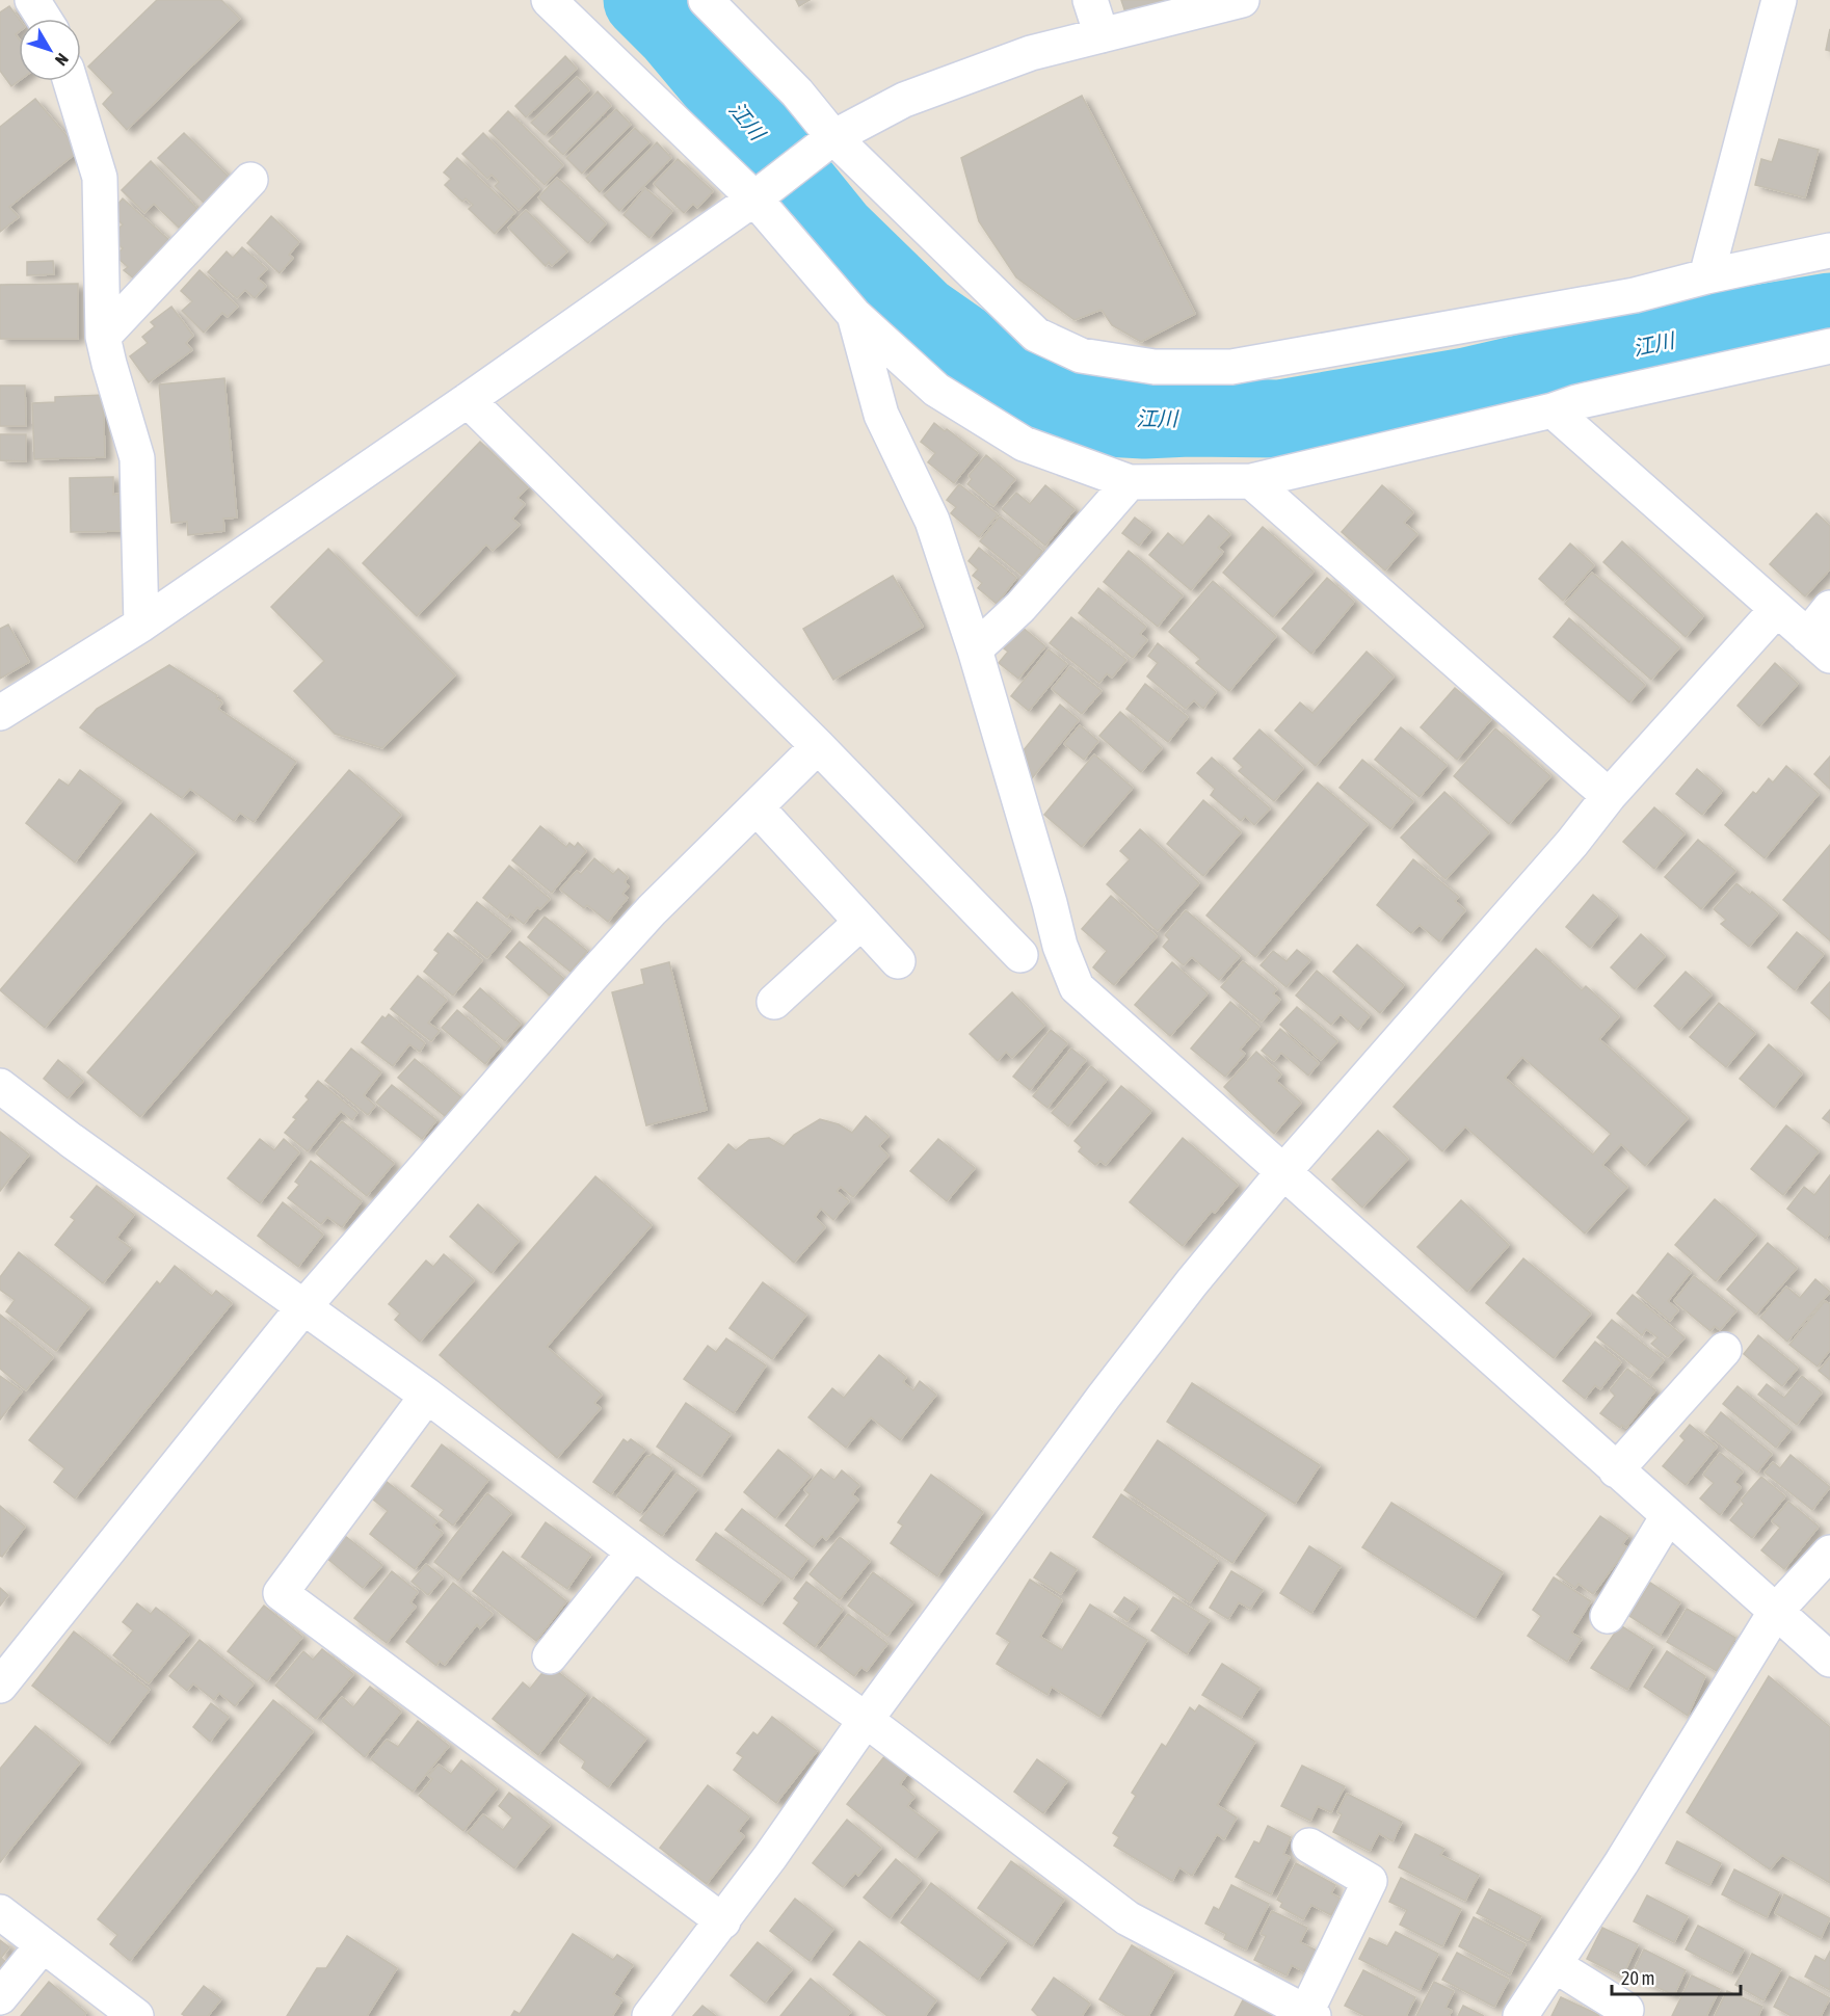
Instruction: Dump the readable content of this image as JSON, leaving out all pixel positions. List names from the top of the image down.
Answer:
{
  "water": ["江川"],
  "scale_bar": "20 m",
  "north": "bottom right"
}
